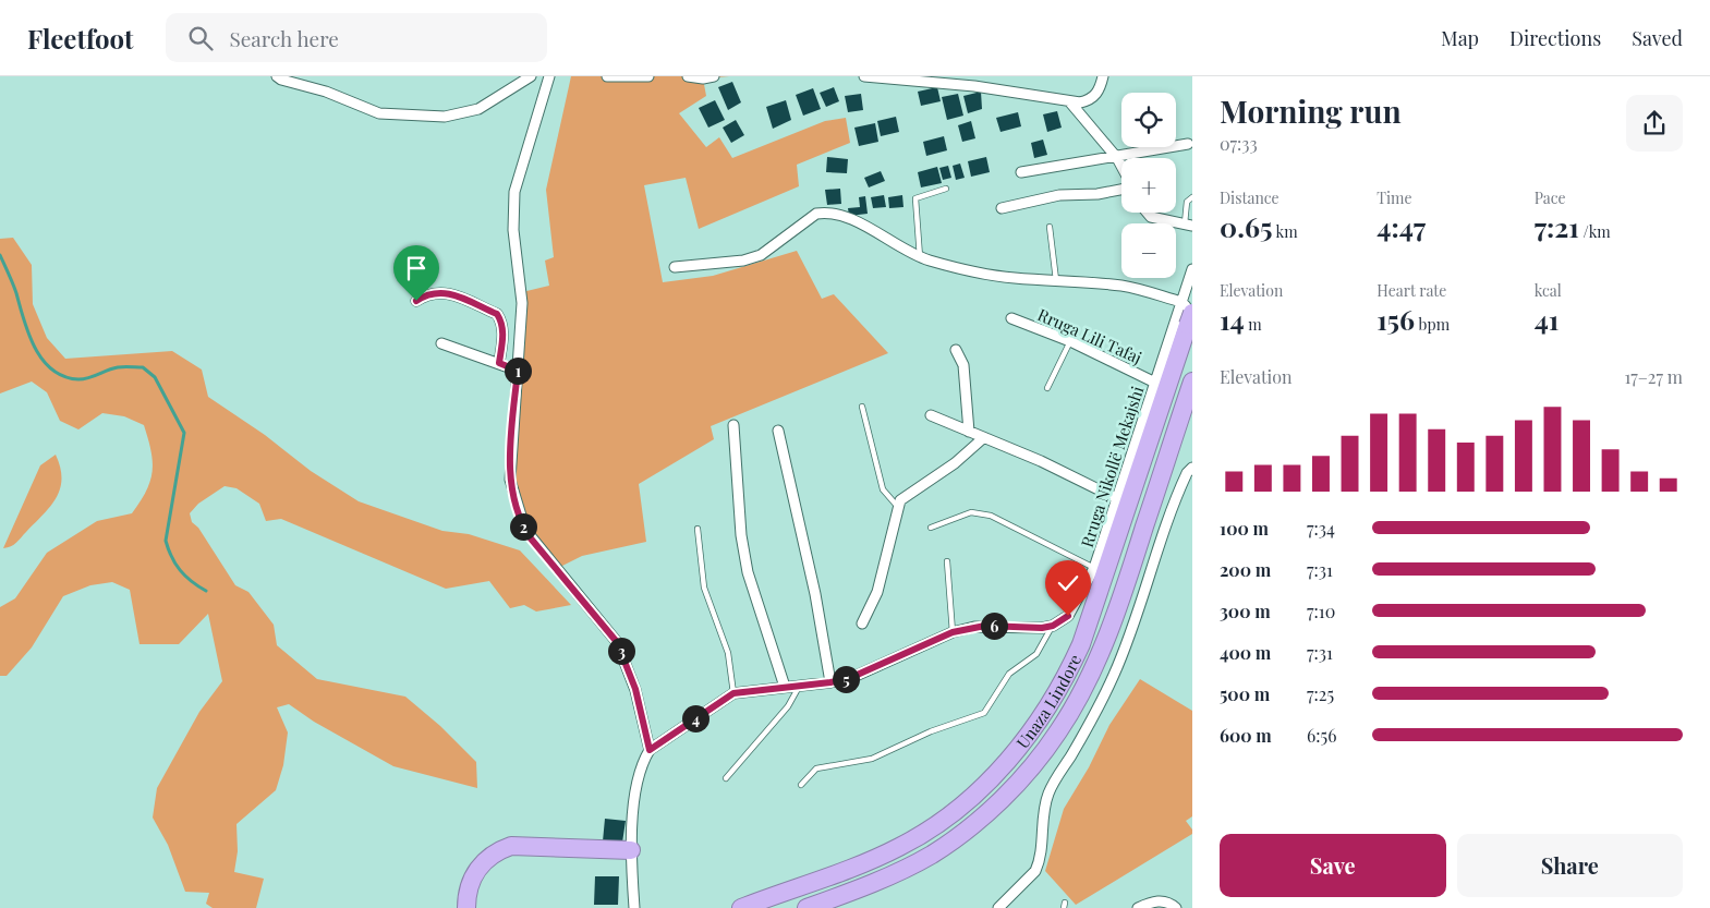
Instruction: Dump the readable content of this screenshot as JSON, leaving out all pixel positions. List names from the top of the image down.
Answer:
{
  "streets": {
    "highway": ["Unaza Lindore"],
    "street": ["Rruga Lili Tafaj", "Rruga Nikollë Mekajshi"]
  },
  "crossings": [
    ["Rruga Lili Tafaj", "Rruga Nikollë Mekajshi"],
    ["Rruga Nikollë Mekajshi", "Unaza Lindore"]
  ],
  "page": {
    "header": "Fleetfoot",
    "search": "Search here",
    "nav": ["Map", "Directions", "Saved"],
    "heading": ["Morning run", "07:33"],
    "map_buttons": ["+", "−"],
    "stats": [
      ["Distance", "0.65 km"],
      ["Time", "4:47"],
      ["Pace", "7:21 /km"],
      ["Elevation", "14 m"],
      ["Heart rate", "156 bpm"],
      ["kcal", "41"]
    ],
    "chart": ["Elevation", "17–27 m"],
    "pins": [
      "1",
      "2",
      "6",
      "3",
      "5",
      "4"
    ],
    "list": [
      {
        "name": "100 m",
        "note": "7:34"
      },
      {
        "name": "200 m",
        "note": "7:31"
      },
      {
        "name": "300 m",
        "note": "7:10"
      },
      {
        "name": "400 m",
        "note": "7:31"
      },
      {
        "name": "500 m",
        "note": "7:25"
      },
      {
        "name": "600 m",
        "note": "6:56"
      }
    ],
    "buttons": ["Save", "Share"]
  }
}
